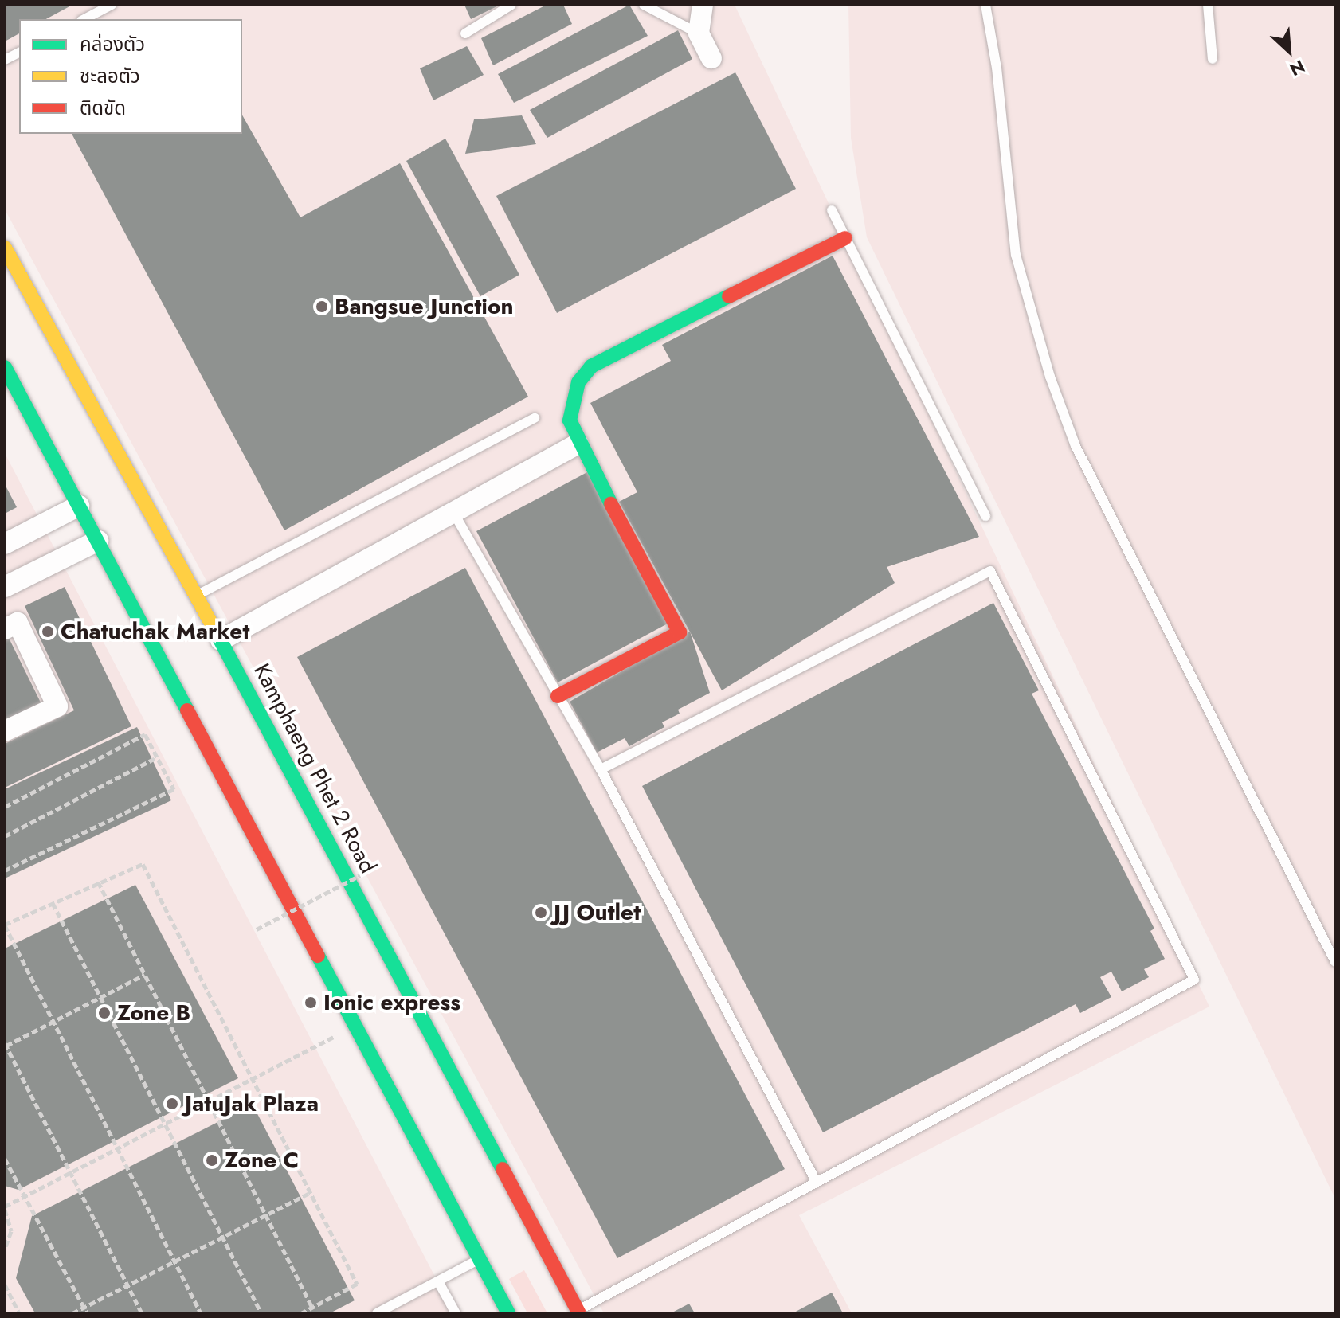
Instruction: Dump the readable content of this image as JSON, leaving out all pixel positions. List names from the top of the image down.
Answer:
{
  "streets": {
    "main road": ["Kamphaeng Phet 2 Road"]
  },
  "places": [
    "Bangsue Junction",
    "Chatuchak Market",
    "JJ Outlet",
    "Ionic express",
    "Zone B",
    "JatuJak Plaza",
    "Zone C"
  ],
  "legend": ["คล่องตัว", "ชะลอตัว", "ติดขัด"],
  "north": "bottom right"
}
